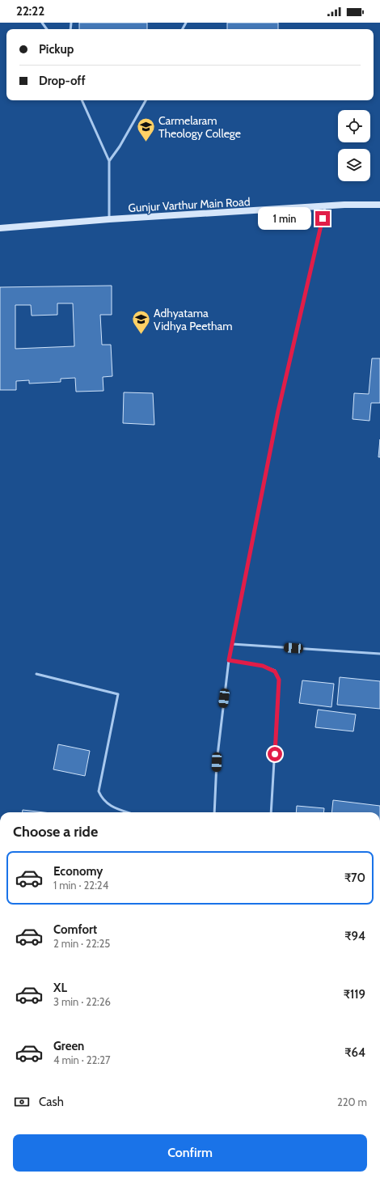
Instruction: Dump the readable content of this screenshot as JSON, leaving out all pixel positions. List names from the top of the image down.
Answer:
{
  "streets": {
    "main road": ["Gunjur Varthur Main Road"]
  },
  "places": {
    "school or university": ["Carmelaram Theology College", "Adhyatama Vidhya Peetham"]
  },
  "page": {
    "status": "22:22",
    "banner": ["Pickup", "Drop-off"],
    "bubble": "1 min",
    "heading": "Choose a ride",
    "list": [
      {
        "name": "Economy",
        "note": "1 min · 22:24",
        "value": "₹70"
      },
      {
        "name": "Comfort",
        "note": "2 min · 22:25",
        "value": "₹94"
      },
      {
        "name": "XL",
        "note": "3 min · 22:26",
        "value": "₹119"
      },
      {
        "name": "Green",
        "note": "4 min · 22:27",
        "value": "₹64"
      }
    ],
    "pay": ["Cash", "220 m"],
    "buttons": "Confirm"
  }
}
